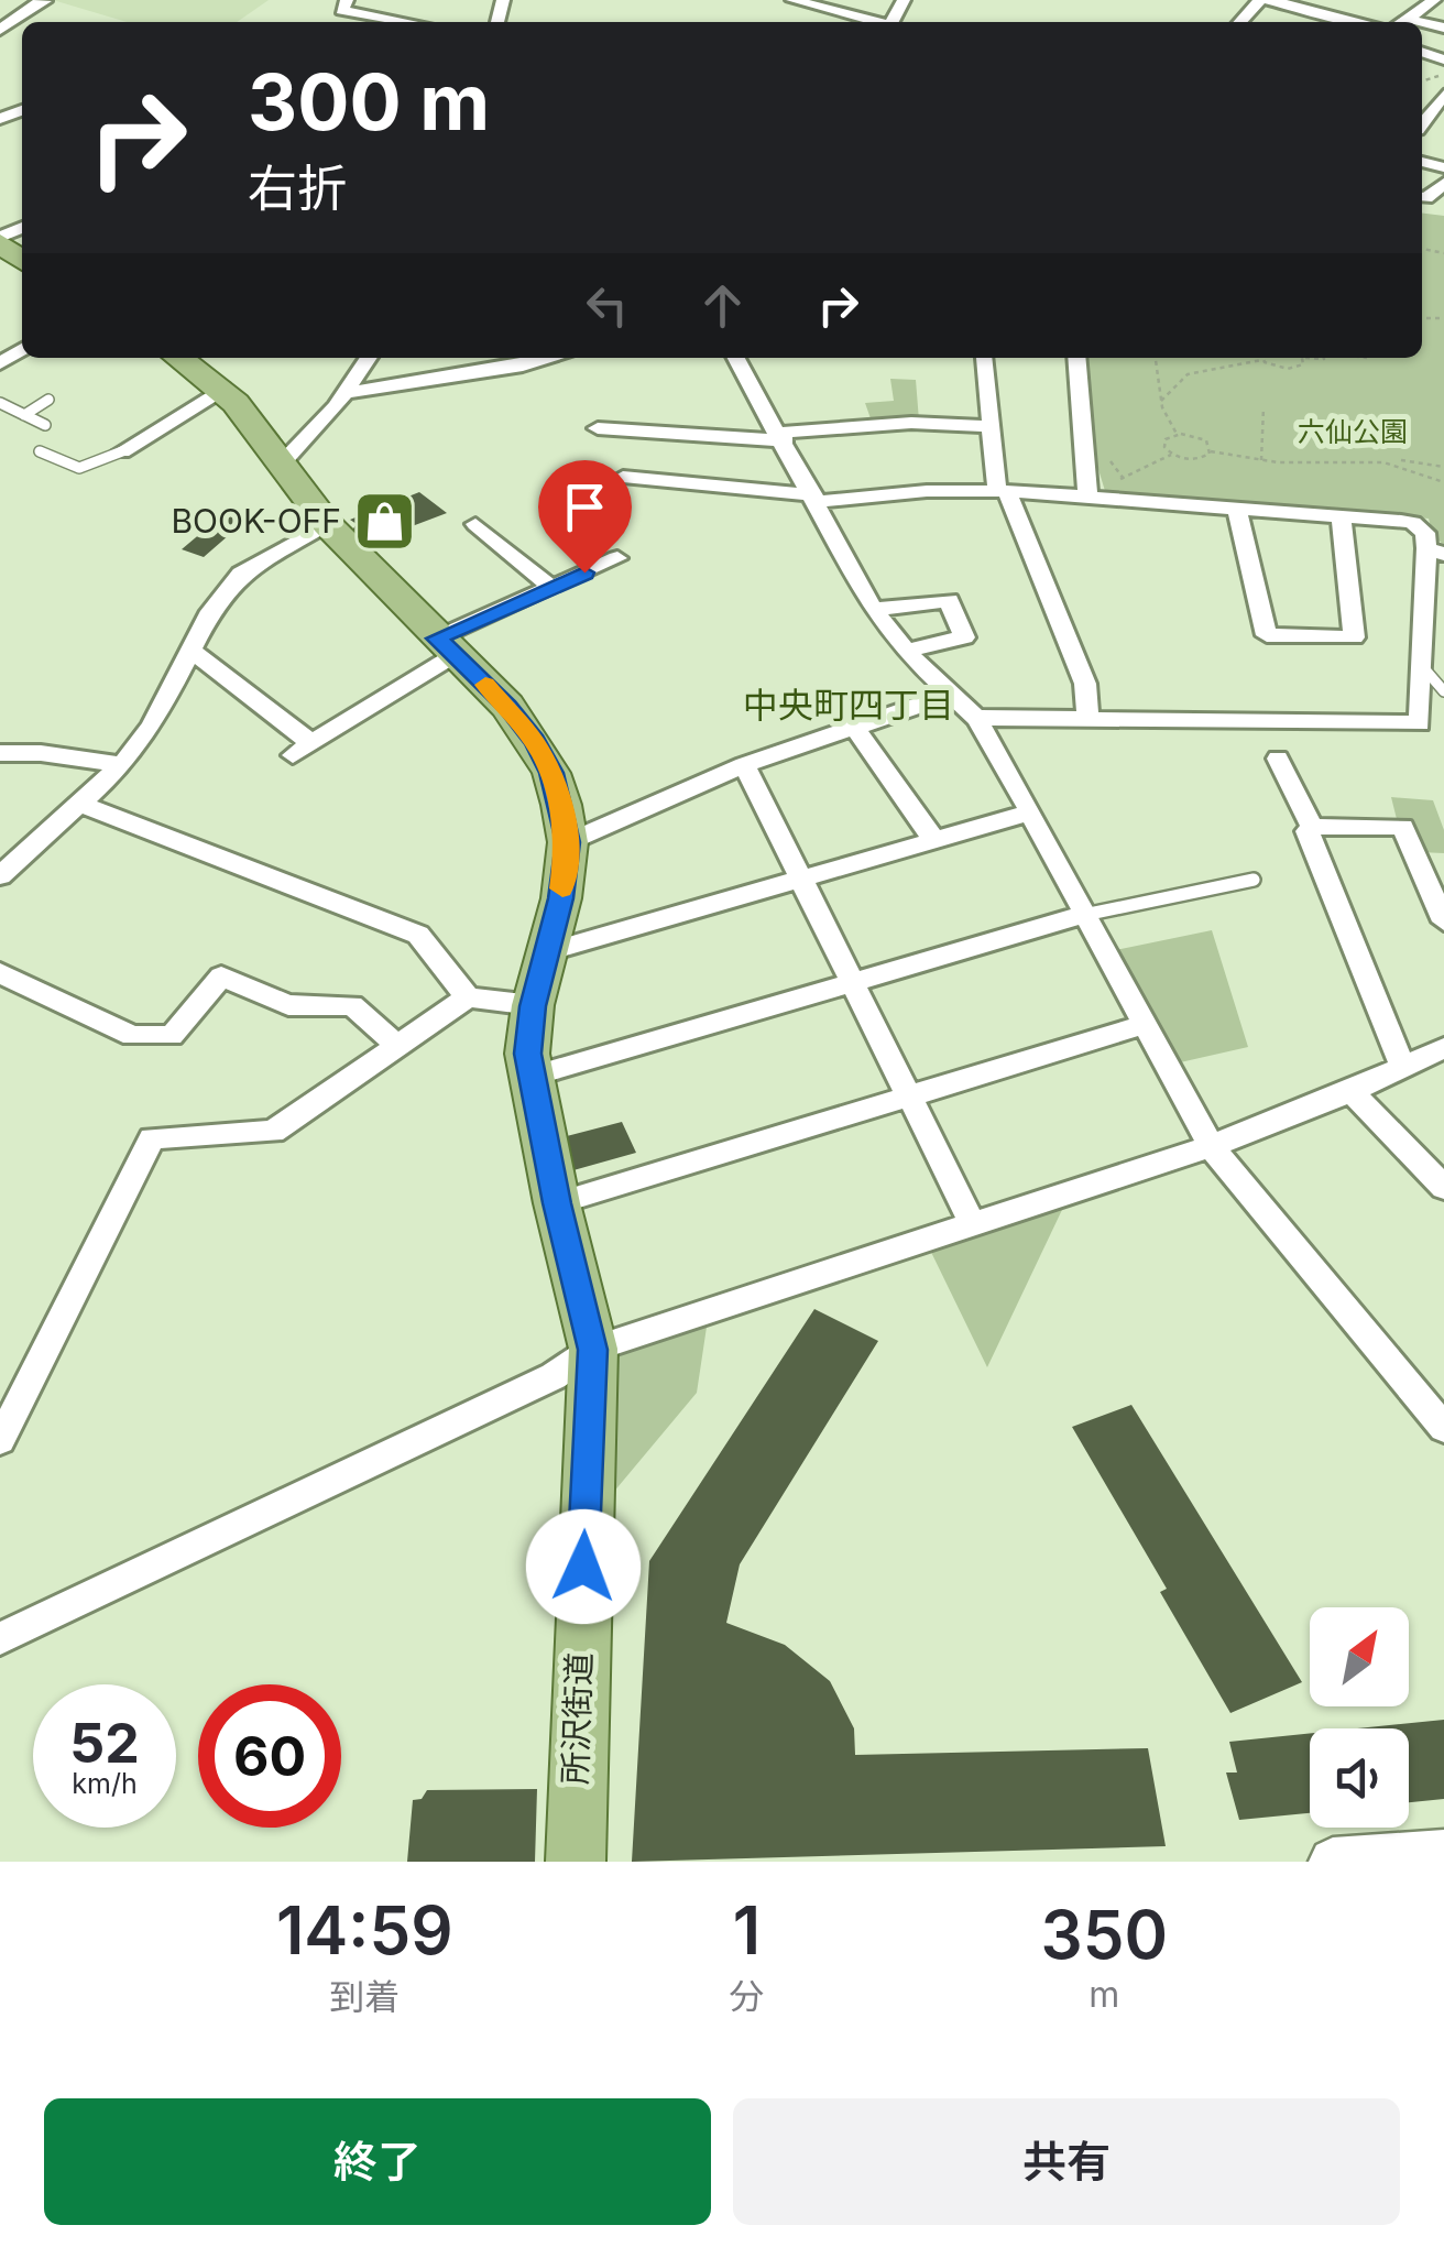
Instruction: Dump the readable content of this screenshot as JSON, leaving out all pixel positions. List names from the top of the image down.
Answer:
{
  "streets": {
    "main road": ["所沢街道"]
  },
  "districts": ["中央町四丁目"],
  "parks": ["六仙公園"],
  "places": {
    "shop": ["BOOK-OFF"]
  },
  "north": "top right",
  "page": {
    "turn": ["300 m", "右折"],
    "speed": "52 km/h",
    "limit": "60",
    "eta": [
      "14:59",
      "到着",
      "1",
      "分",
      "350",
      "m"
    ],
    "buttons": ["終了", "共有"]
  }
}
